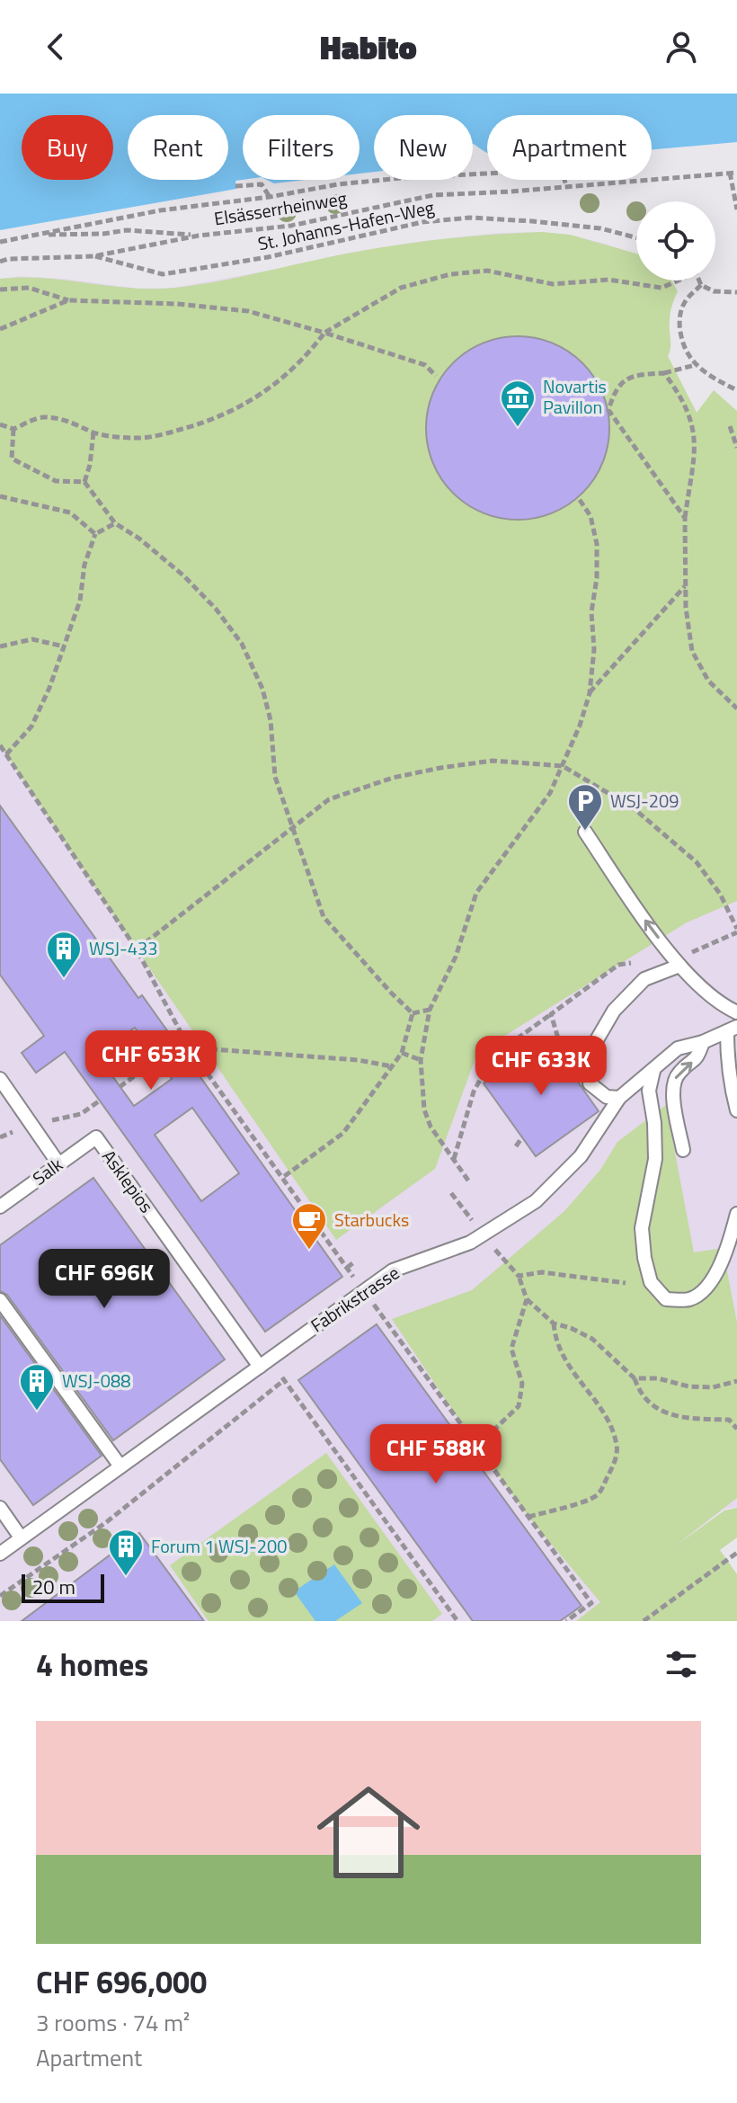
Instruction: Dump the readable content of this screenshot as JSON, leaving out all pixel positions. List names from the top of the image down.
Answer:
{
  "streets": {
    "lane": ["Salk", "Asklepios", "Fabrikstrasse"],
    "path": ["Elsässerrheinweg", "St. Johanns-Hafen-Weg"]
  },
  "crossings": [
    ["Elsässerrheinweg", "St. Johanns-Hafen-Weg"],
    ["Salk", "Asklepios"],
    ["Asklepios", "Fabrikstrasse"]
  ],
  "places": {
    "museum": ["Novartis Pavillon"],
    "parking": ["WSJ-209"],
    "building": ["WSJ-433", "WSJ-088", "Forum 1 WSJ-200"],
    "cafe": ["Starbucks"]
  },
  "scale_bar": "20 m",
  "page": {
    "header": "Habito",
    "chip": [
      "Buy",
      "Rent",
      "Filters",
      "New",
      "Apartment"
    ],
    "price": [
      "CHF 653K",
      "CHF 633K",
      "CHF 696K",
      "CHF 588K"
    ],
    "scale": "20 m",
    "heading": "4 homes",
    "list": [
      {
        "name": "CHF 696,000",
        "note": "3 rooms · 74 m² · Apartment"
      }
    ]
  }
}
